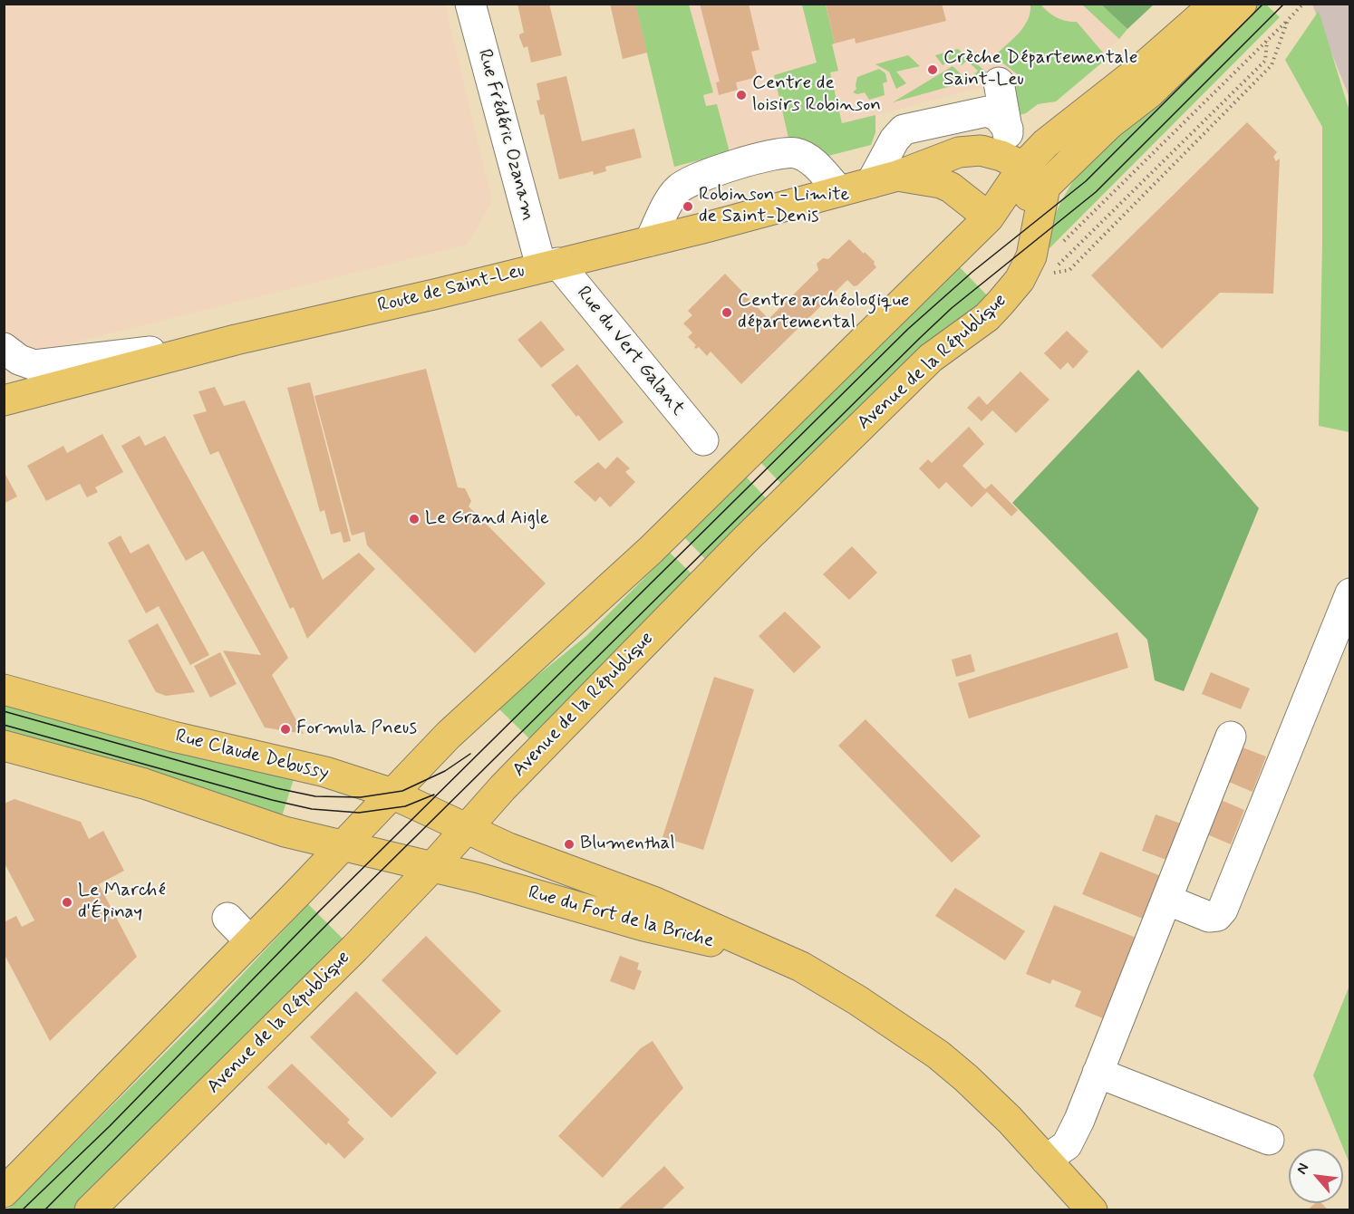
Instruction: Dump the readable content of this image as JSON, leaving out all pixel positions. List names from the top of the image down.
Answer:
{
  "streets": {
    "main road": [
      "Route de Saint-Leu",
      "Avenue de la République",
      "Rue Claude Debussy",
      "Rue du Fort de la Briche"
    ],
    "street": ["Rue Frédéric Ozanam", "Rue du Vert Galant"]
  },
  "crossings": [
    ["Rue Frédéric Ozanam", "Route de Saint-Leu"],
    ["Rue Frédéric Ozanam", "Rue du Vert Galant"],
    ["Route de Saint-Leu", "Rue du Vert Galant"],
    ["Avenue de la République", "Rue Claude Debussy"],
    ["Avenue de la République", "Rue du Fort de la Briche"],
    ["Rue Claude Debussy", "Rue du Fort de la Briche"]
  ],
  "places": [
    "Crèche Départementale Saint-Leu",
    "Centre de loisirs Robinson",
    "Robinson - Limite de Saint-Denis",
    "Centre archéologique départemental",
    "Le Grand Aigle",
    "Formula Pneus",
    "Blumenthal",
    "Le Marché d'Épinay"
  ],
  "north": "top left"
}
